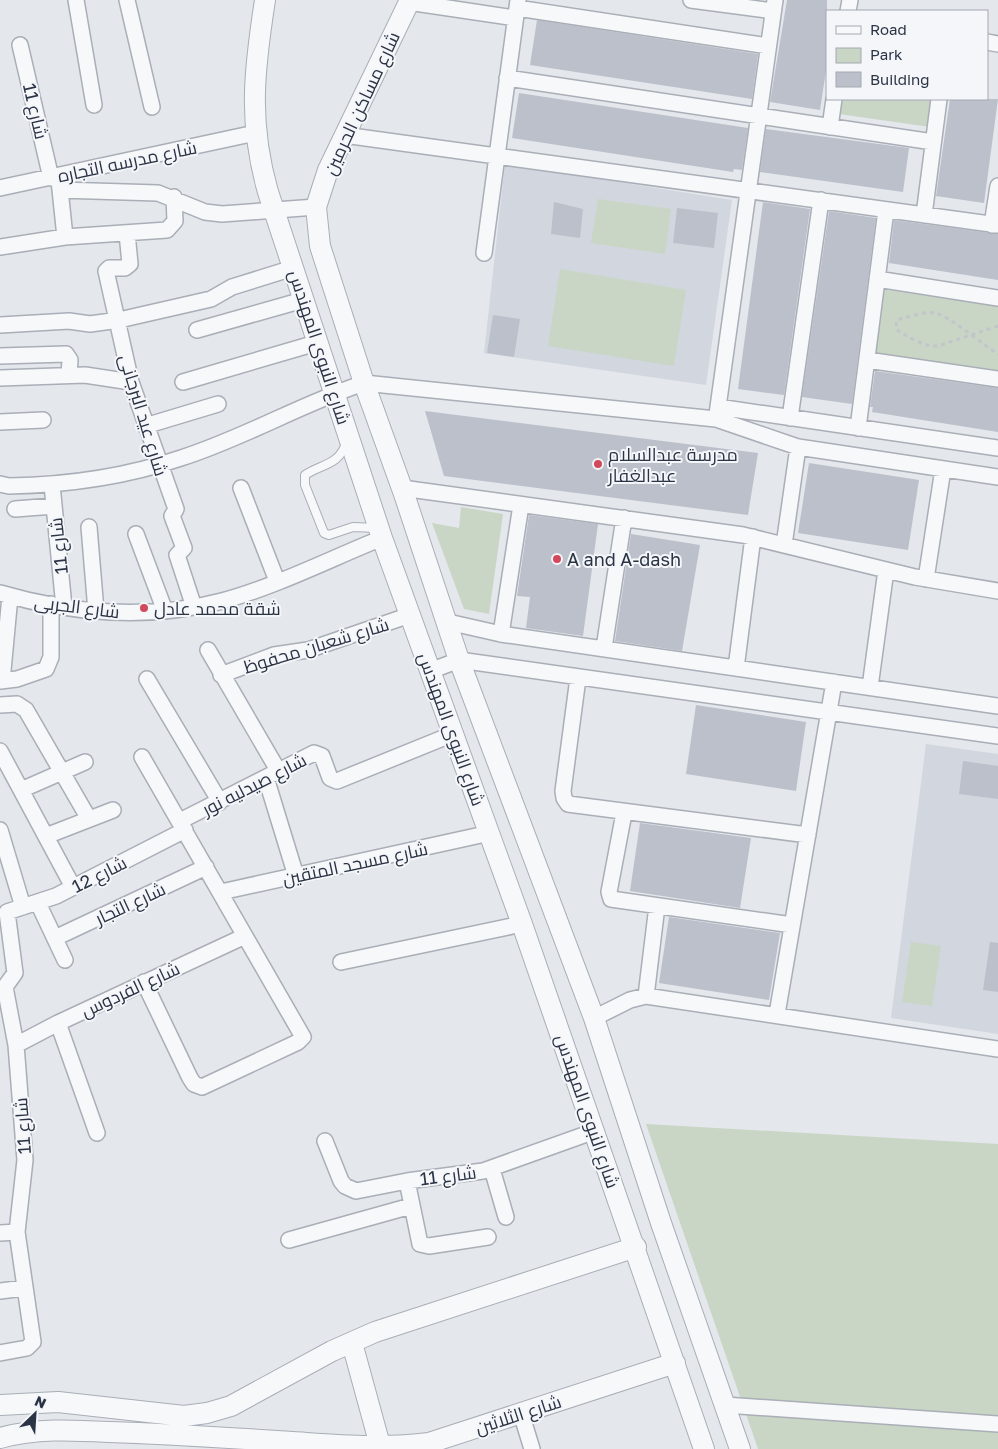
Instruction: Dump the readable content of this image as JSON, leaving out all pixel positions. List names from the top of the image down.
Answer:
{
  "streets": {
    "street": [
      "شارع مساكن الحرمين",
      "شارع 11",
      "شارع مدرسه التجاره",
      "شارع النبوى المهندس",
      "شارع عيد البرجانى",
      "شارع الجربى",
      "شارع شعبان محفوظ",
      "شارع صيدليه نور",
      "شارع مسجد المتقين",
      "شارع 12",
      "شارع التجار",
      "شارع الفردوس",
      "شارع الثلاثين"
    ]
  },
  "crossings": [
    ["شارع مساكن الحرمين", "شارع النبوى المهندس"],
    ["شارع 11", "شارع مدرسه التجاره"],
    ["شارع 11", "شارع النبوى المهندس"],
    ["شارع 11", "شارع الجربى"],
    ["شارع 11", "شارع 12"],
    ["شارع 11", "شارع الفردوس"],
    ["شارع مدرسه التجاره", "شارع النبوى المهندس"],
    ["شارع النبوى المهندس", "شارع الجربى"],
    ["شارع النبوى المهندس", "شارع شعبان محفوظ"],
    ["شارع النبوى المهندس", "شارع صيدليه نور"],
    ["شارع النبوى المهندس", "شارع مسجد المتقين"],
    ["شارع النبوى المهندس", "شارع الثلاثين"],
    ["شارع عيد البرجانى", "شارع الجربى"],
    ["شارع صيدليه نور", "شارع 12"]
  ],
  "places": ["مدرسة عبدالسلام عبدالغفار", "A and A-dash", "شقة محمد عادل"],
  "legend": ["Road", "Park", "Building"],
  "north": "top right"
}
